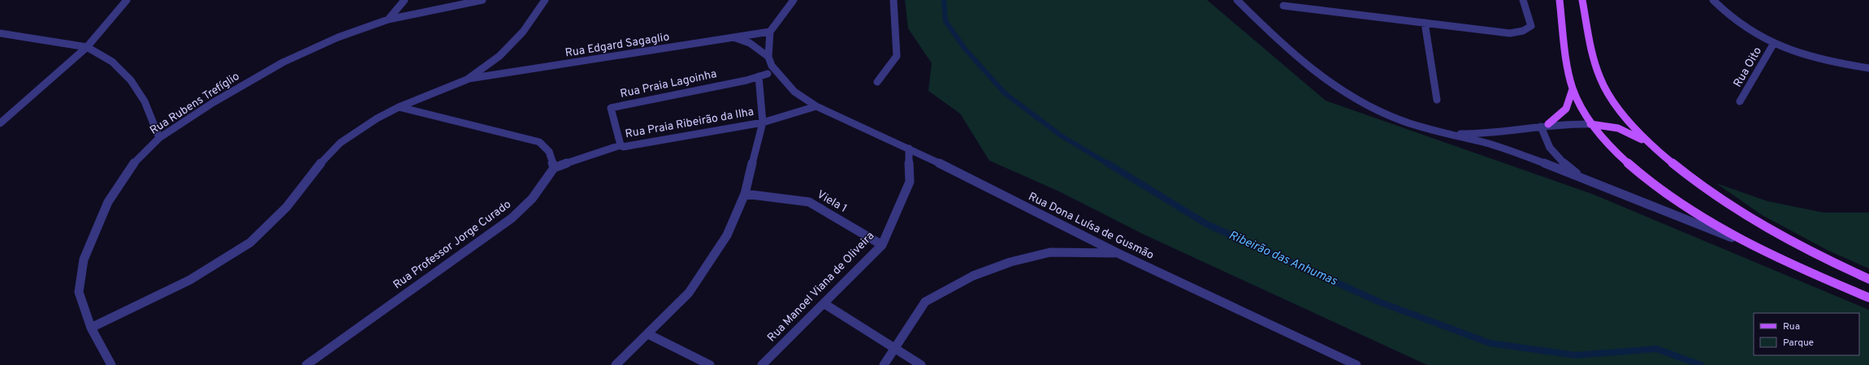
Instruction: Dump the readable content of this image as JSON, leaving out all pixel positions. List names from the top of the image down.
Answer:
{
  "streets": {
    "street": [
      "Rua Edgard Sagaglio",
      "Rua Oito",
      "Rua Praia Lagoinha",
      "Rua Rubens Trefíglio",
      "Rua Praia Ribeirão da Ilha",
      "Viela 1",
      "Rua Dona Luísa de Gusmão",
      "Rua Professor Jorge Curado",
      "Rua Manoel Viana de Oliveira"
    ]
  },
  "crossings": [
    ["Rua Praia Lagoinha", "Rua Praia Ribeirão da Ilha"],
    ["Rua Praia Ribeirão da Ilha", "Rua Dona Luísa de Gusmão"],
    ["Rua Praia Ribeirão da Ilha", "Rua Professor Jorge Curado"],
    ["Viela 1", "Rua Manoel Viana de Oliveira"],
    ["Rua Dona Luísa de Gusmão", "Rua Manoel Viana de Oliveira"]
  ],
  "water": ["Ribeirão das Anhumas"],
  "legend": ["Rua", "Parque"]
}
